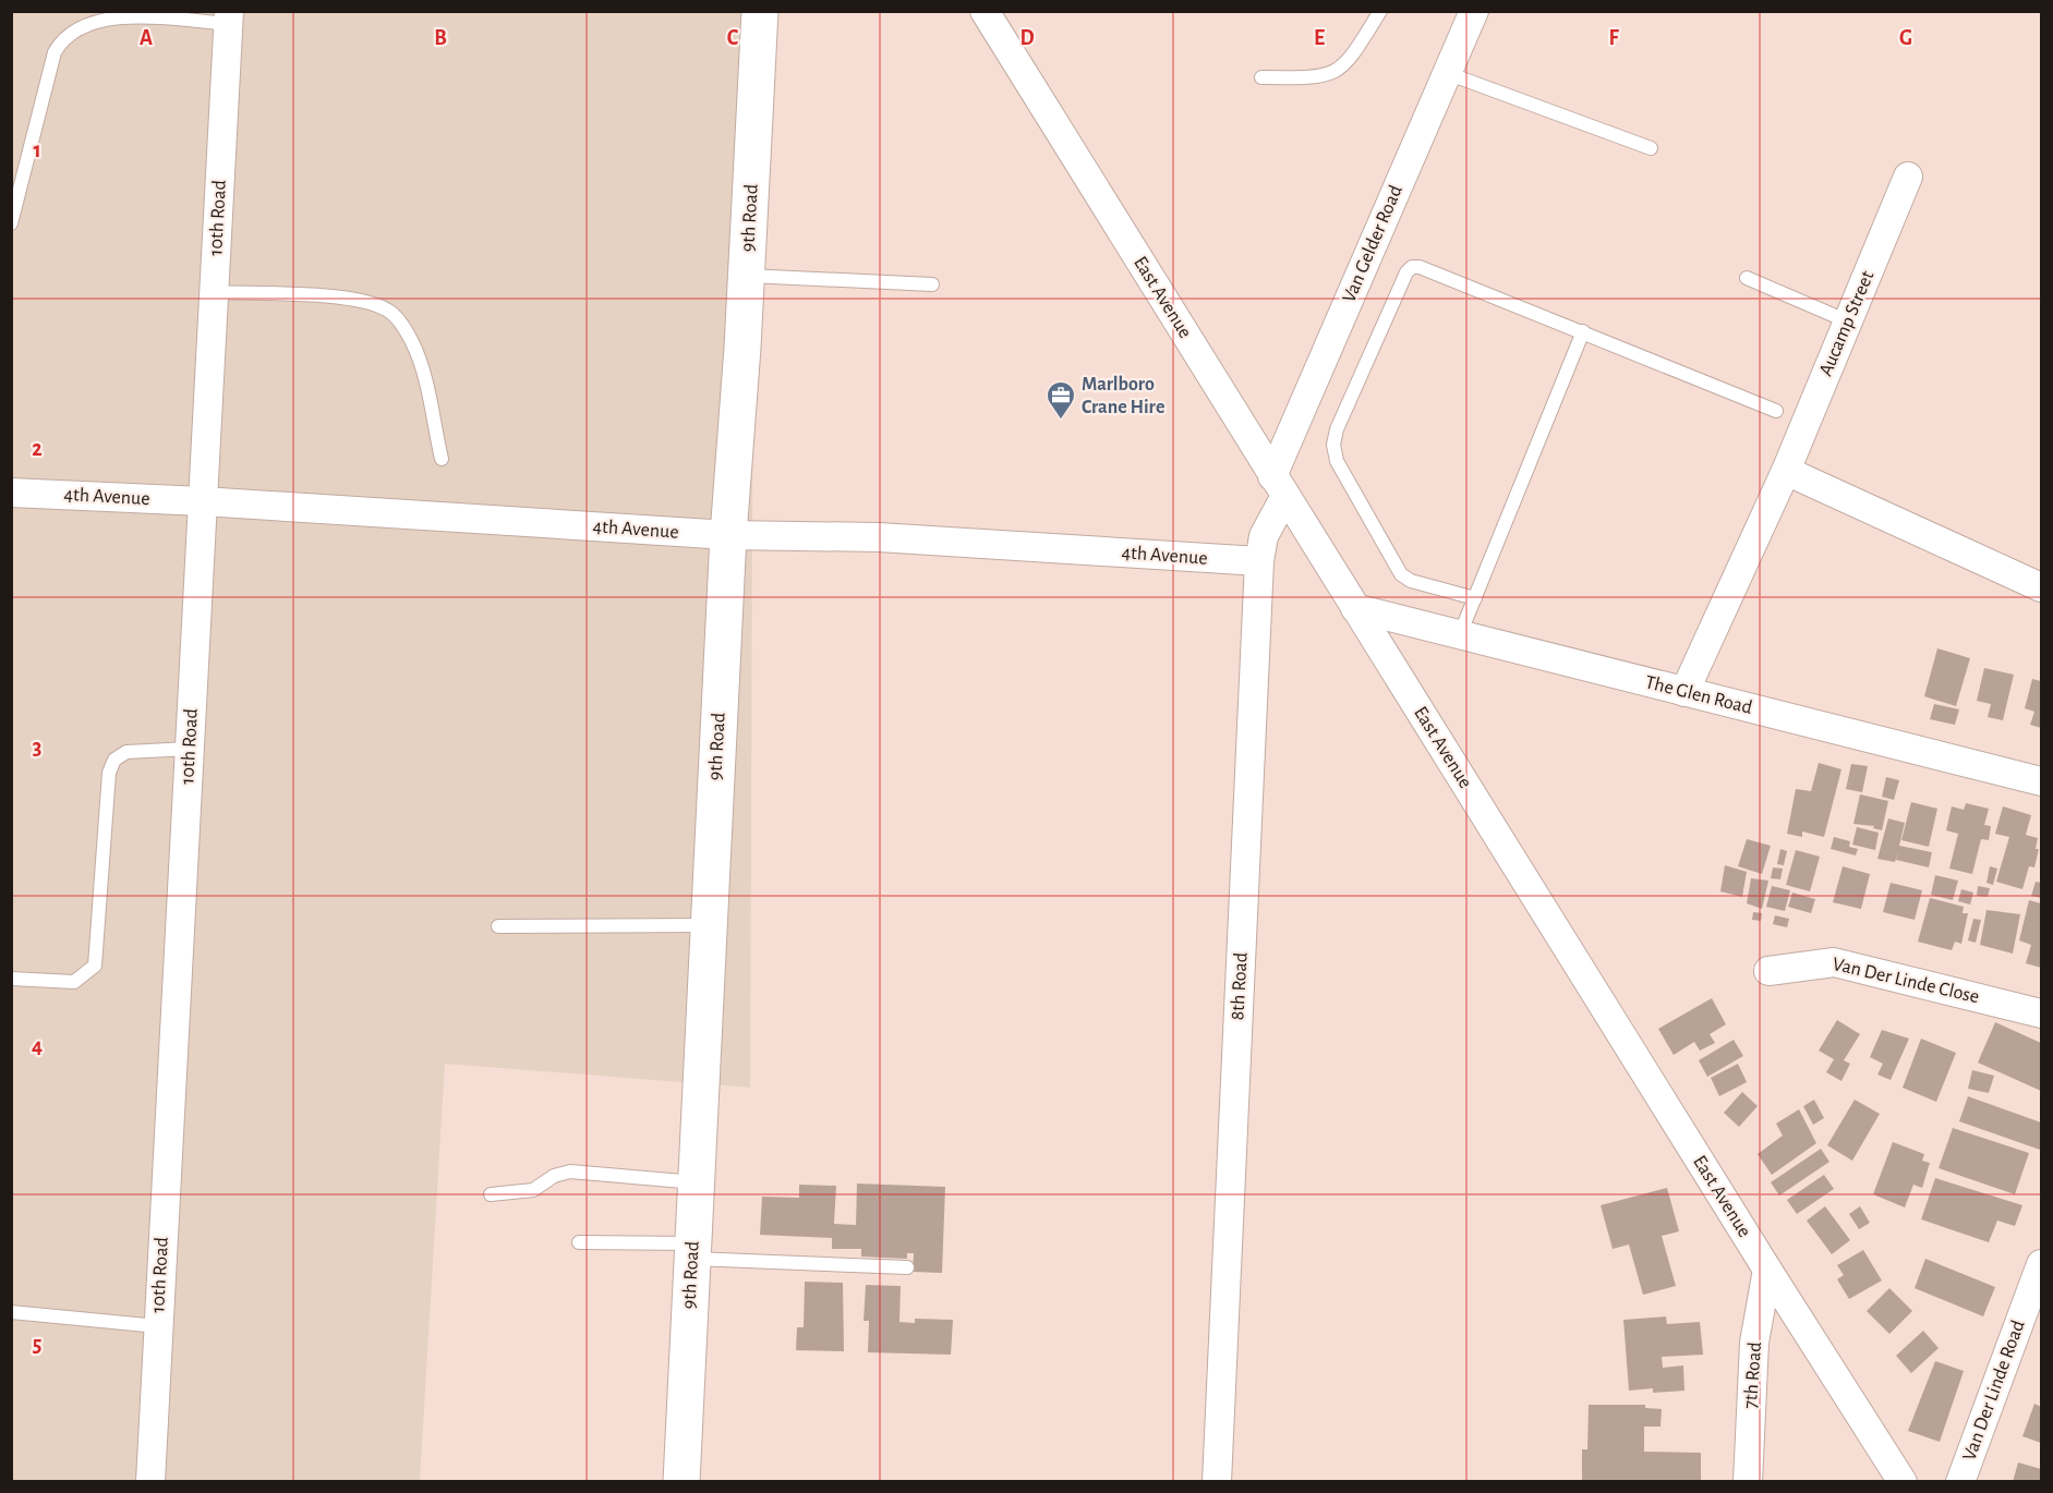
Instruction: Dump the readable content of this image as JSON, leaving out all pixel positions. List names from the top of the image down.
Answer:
{
  "streets": {
    "main road": ["9th Road"],
    "street": [
      "10th Road",
      "Van Gelder Road",
      "East Avenue",
      "Aucamp Street",
      "4th Avenue",
      "The Glen Road",
      "Van Der Linde Close",
      "8th Road",
      "7th Road",
      "Van Der Linde Road"
    ]
  },
  "crossings": [
    ["10th Road", "4th Avenue"],
    ["9th Road", "4th Avenue"],
    ["Van Gelder Road", "East Avenue"],
    ["Van Gelder Road", "8th Road"],
    ["East Avenue", "The Glen Road"],
    ["East Avenue", "8th Road"],
    ["East Avenue", "7th Road"],
    ["Aucamp Street", "The Glen Road"],
    ["4th Avenue", "8th Road"]
  ],
  "places": {
    "office": ["Marlboro Crane Hire"]
  },
  "grid": {
    "columns": [
      "A",
      "B",
      "C",
      "D",
      "E",
      "F",
      "G"
    ],
    "rows": [
      "1",
      "2",
      "3",
      "4",
      "5"
    ]
  }
}
